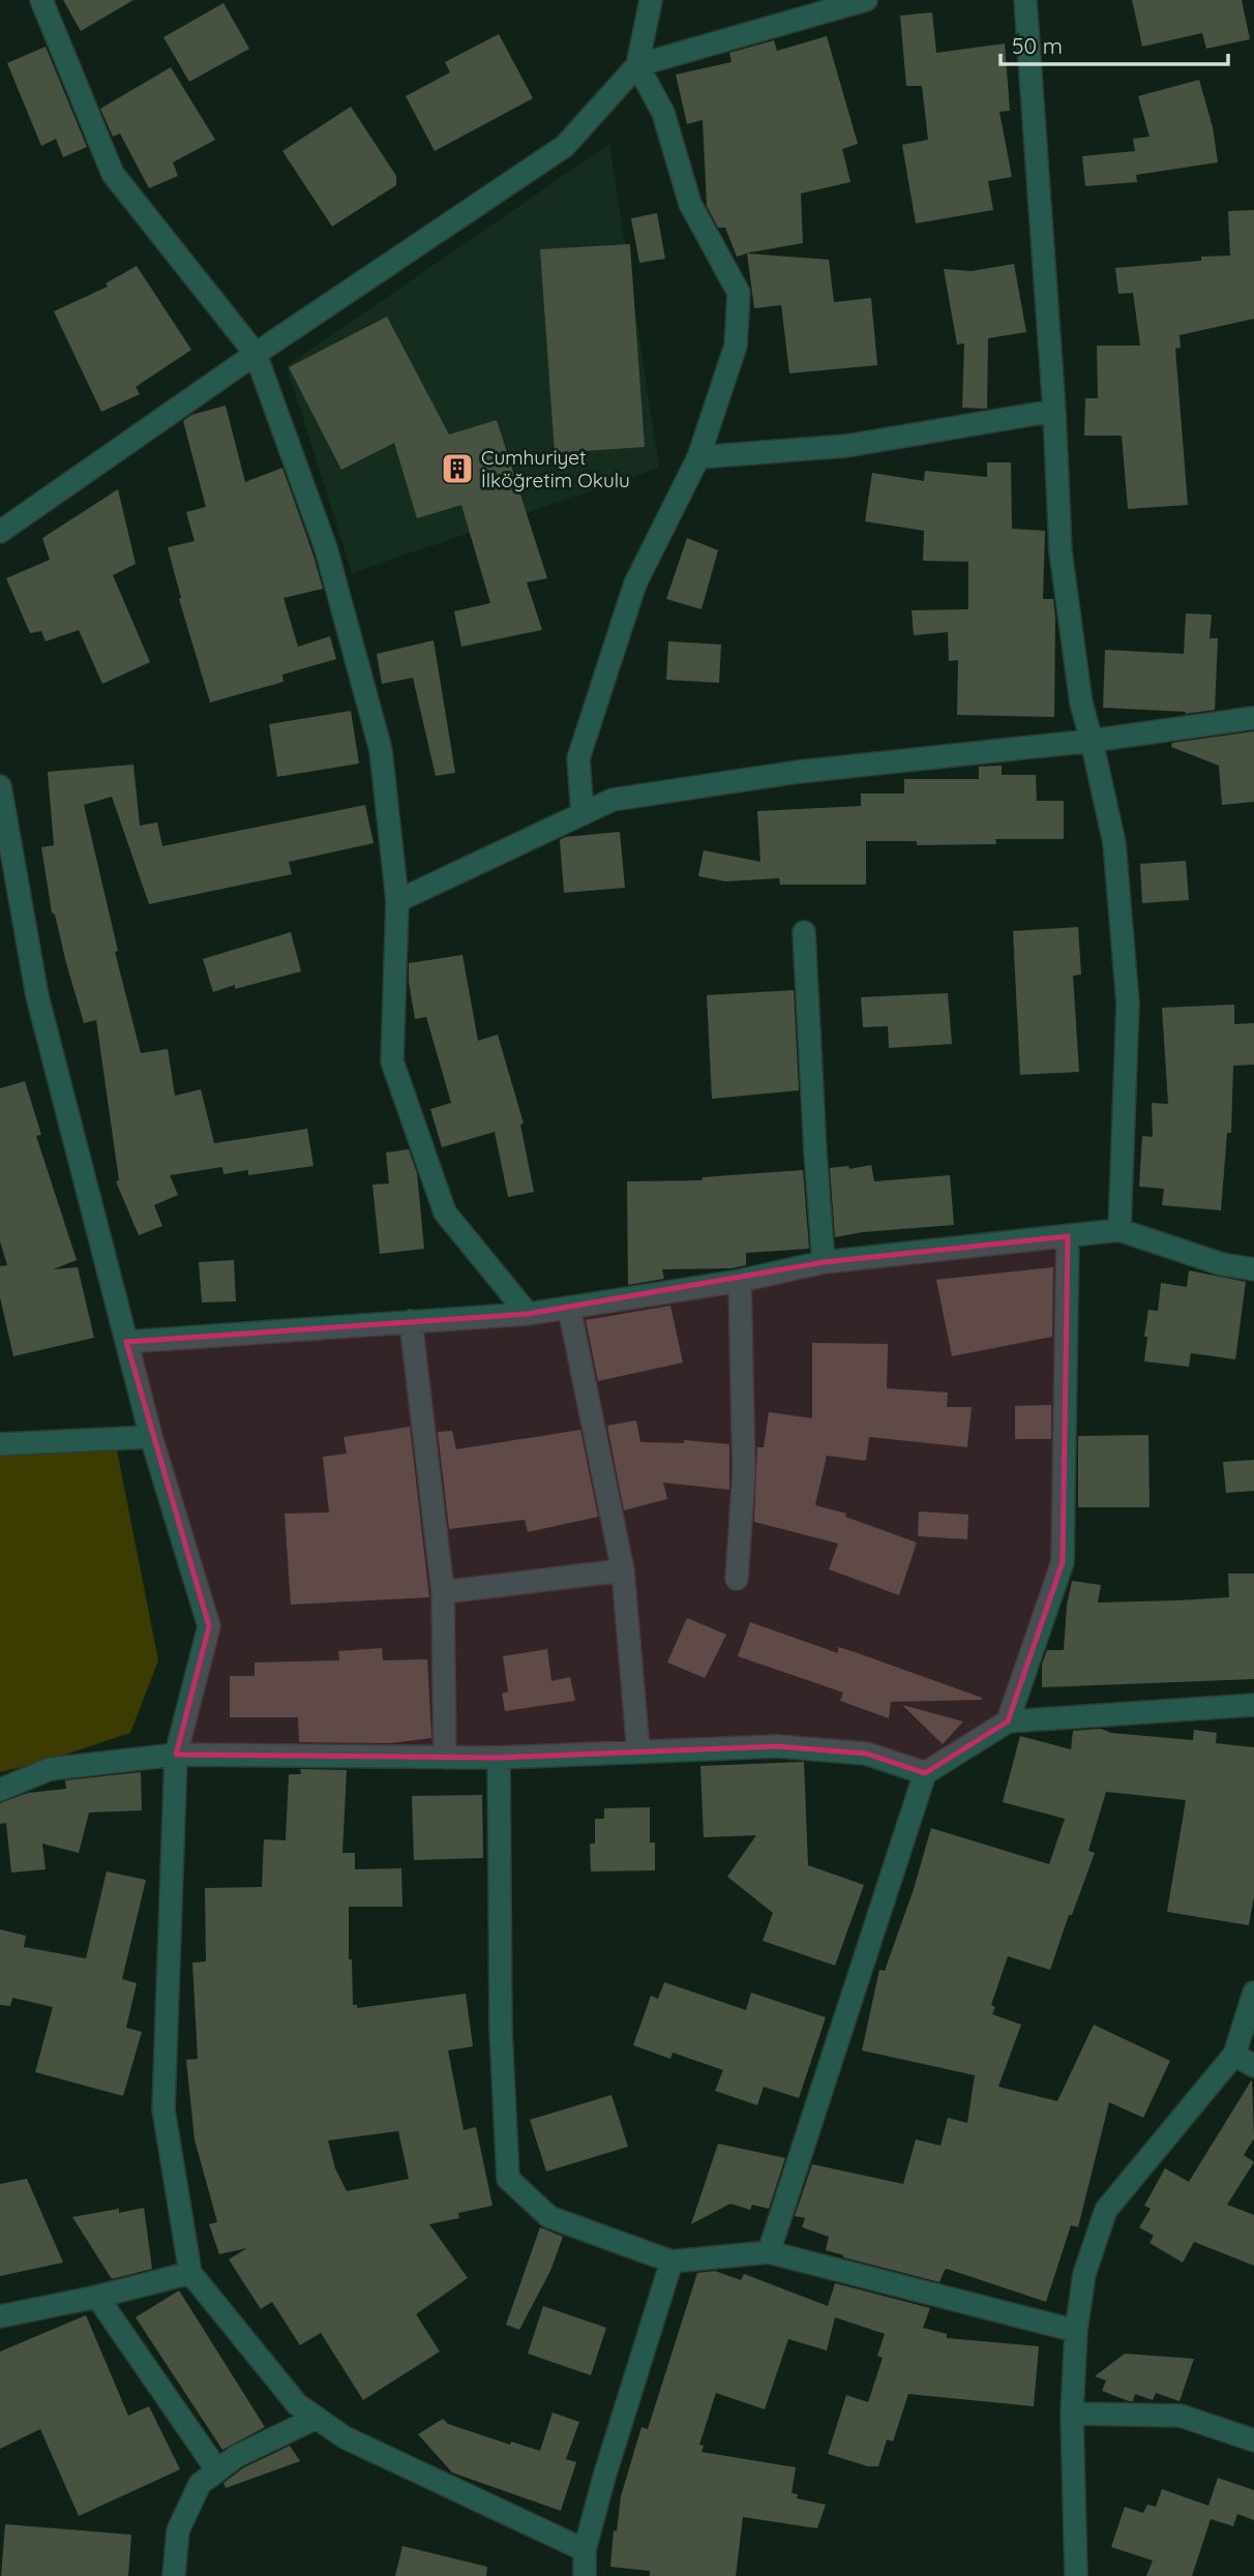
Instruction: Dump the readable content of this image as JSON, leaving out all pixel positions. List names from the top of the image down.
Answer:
{
  "places": {
    "building": ["Cumhuriyet İlköğretim Okulu"]
  },
  "scale_bar": "50 m"
}
